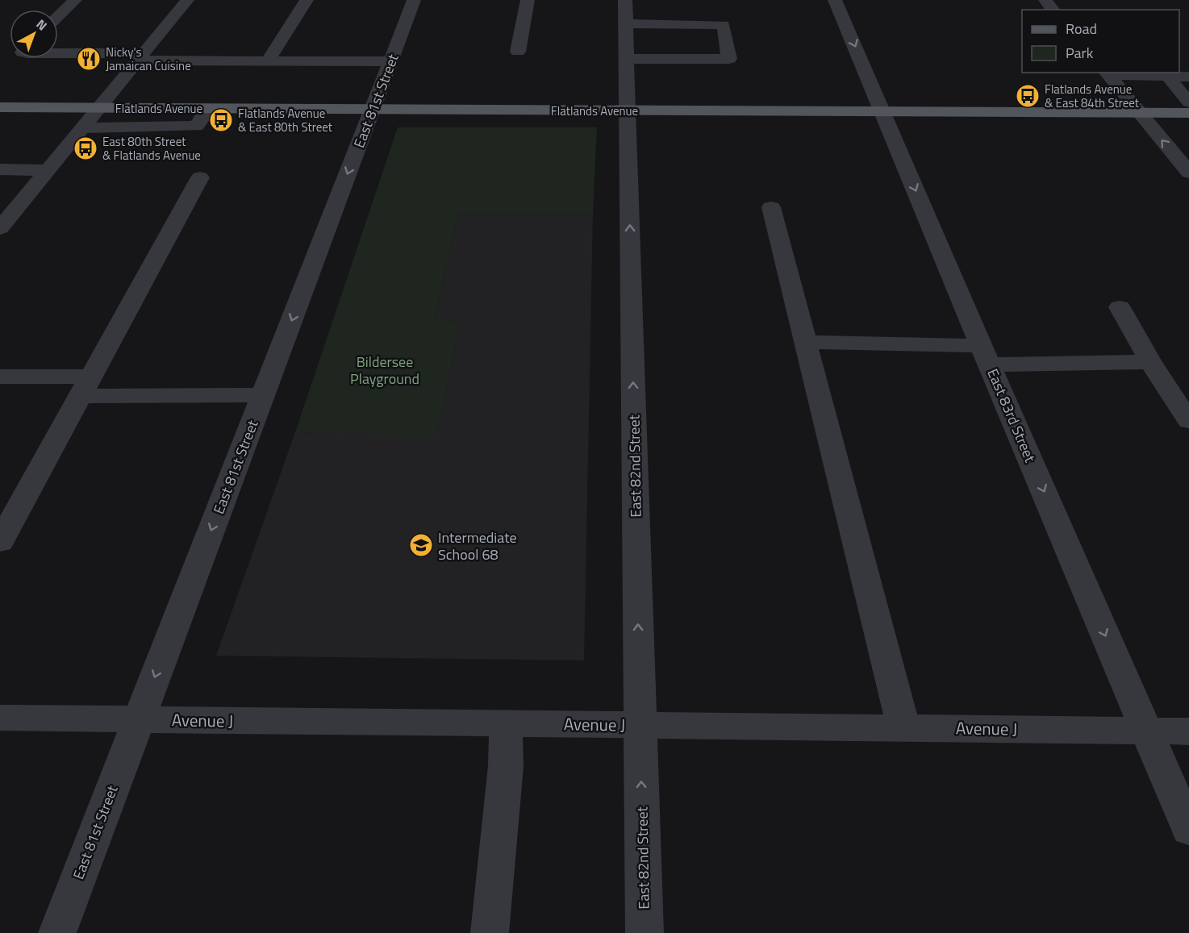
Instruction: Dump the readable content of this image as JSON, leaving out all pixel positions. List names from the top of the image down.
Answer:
{
  "streets": {
    "main road": ["Flatlands Avenue"],
    "street": [
      "East 81st Street",
      "East 83rd Street",
      "East 82nd Street",
      "Avenue J"
    ]
  },
  "crossings": [
    ["East 81st Street", "Flatlands Avenue"],
    ["East 81st Street", "Avenue J"],
    ["Flatlands Avenue", "East 83rd Street"],
    ["Flatlands Avenue", "East 82nd Street"],
    ["East 83rd Street", "Avenue J"],
    ["East 82nd Street", "Avenue J"]
  ],
  "parks": ["Bildersee Playground"],
  "places": {
    "restaurant": ["Nicky's Jamaican Cuisine"],
    "bus stop": ["Flatlands Avenue & East 84th Street", "Flatlands Avenue & East 80th Street", "East 80th Street & Flatlands Avenue"],
    "school or university": ["Intermediate School 68"]
  },
  "legend": ["Road", "Park"],
  "north": "top right"
}
